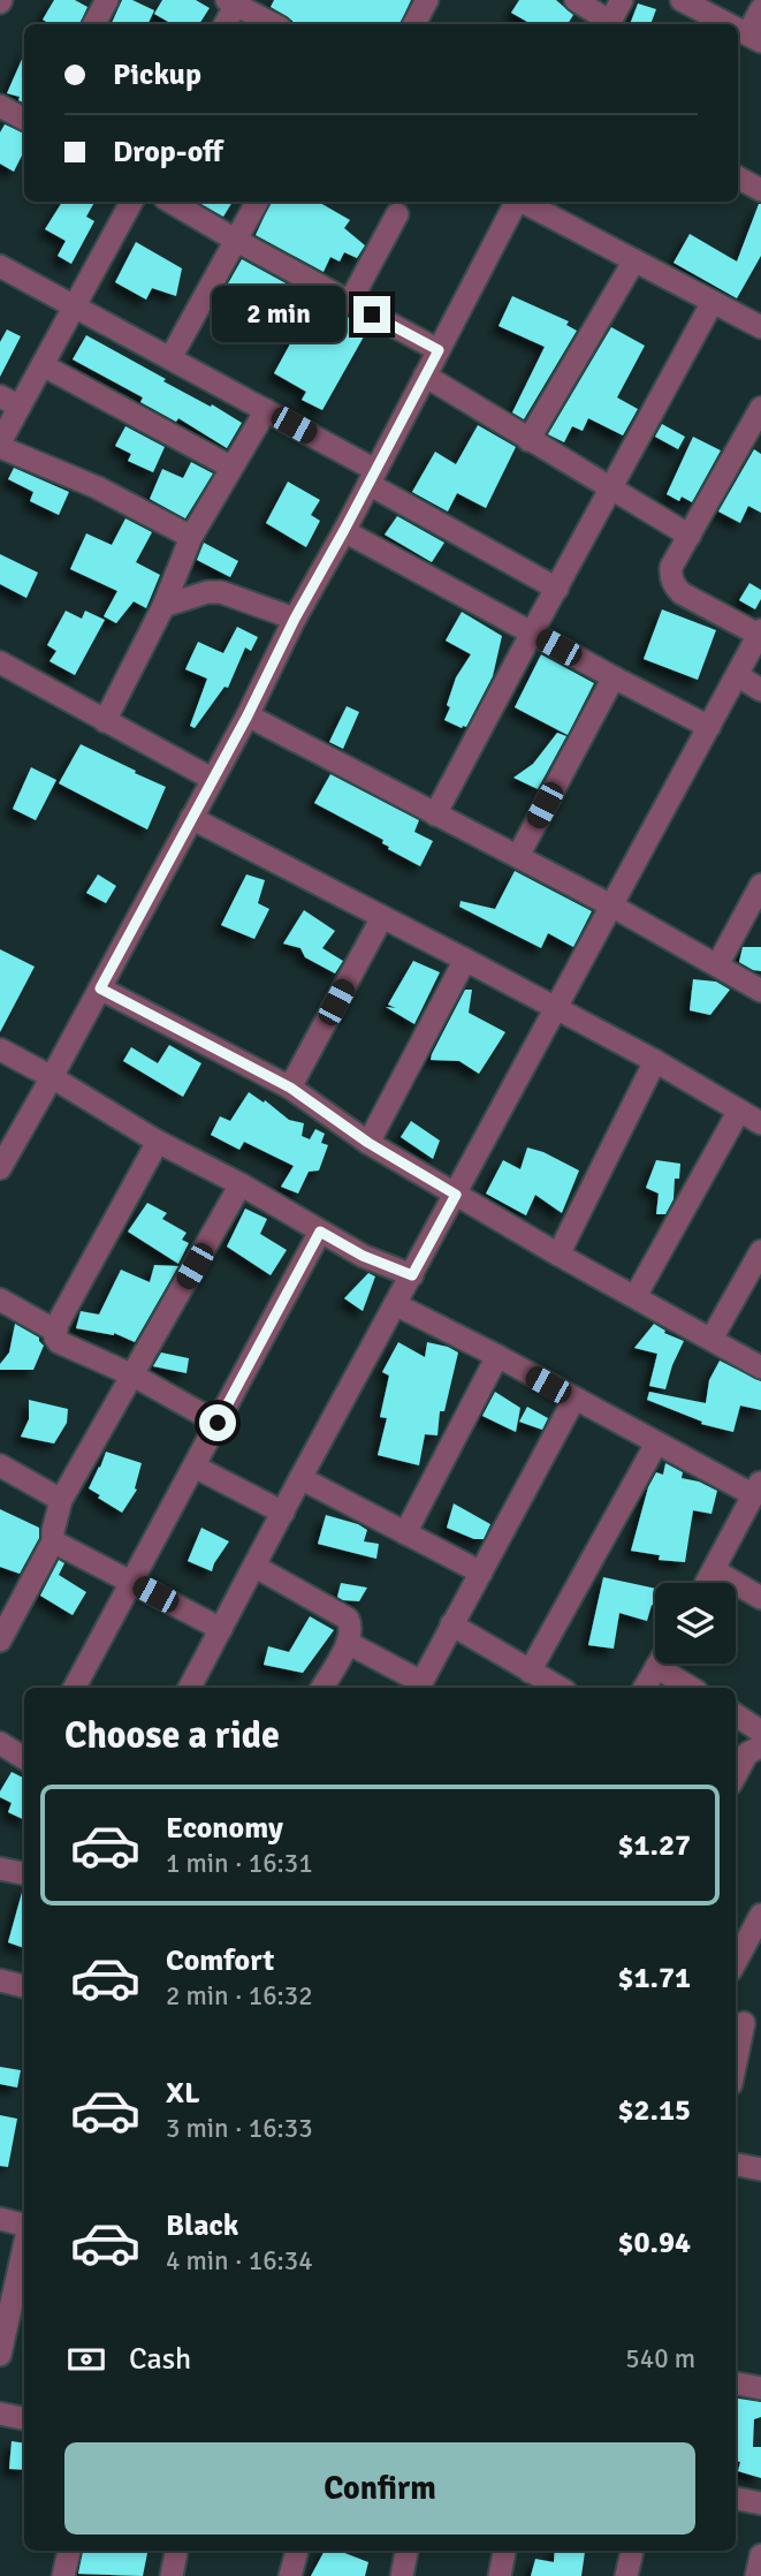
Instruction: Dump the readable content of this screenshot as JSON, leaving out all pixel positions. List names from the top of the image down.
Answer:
{
  "page": {
    "banner": ["Pickup", "Drop-off"],
    "bubble": "2 min",
    "heading": "Choose a ride",
    "list": [
      {
        "name": "Economy",
        "note": "1 min · 16:31",
        "value": "$1.27"
      },
      {
        "name": "Comfort",
        "note": "2 min · 16:32",
        "value": "$1.71"
      },
      {
        "name": "XL",
        "note": "3 min · 16:33",
        "value": "$2.15"
      },
      {
        "name": "Black",
        "note": "4 min · 16:34",
        "value": "$0.94"
      }
    ],
    "pay": ["Cash", "540 m"],
    "buttons": "Confirm"
  }
}
